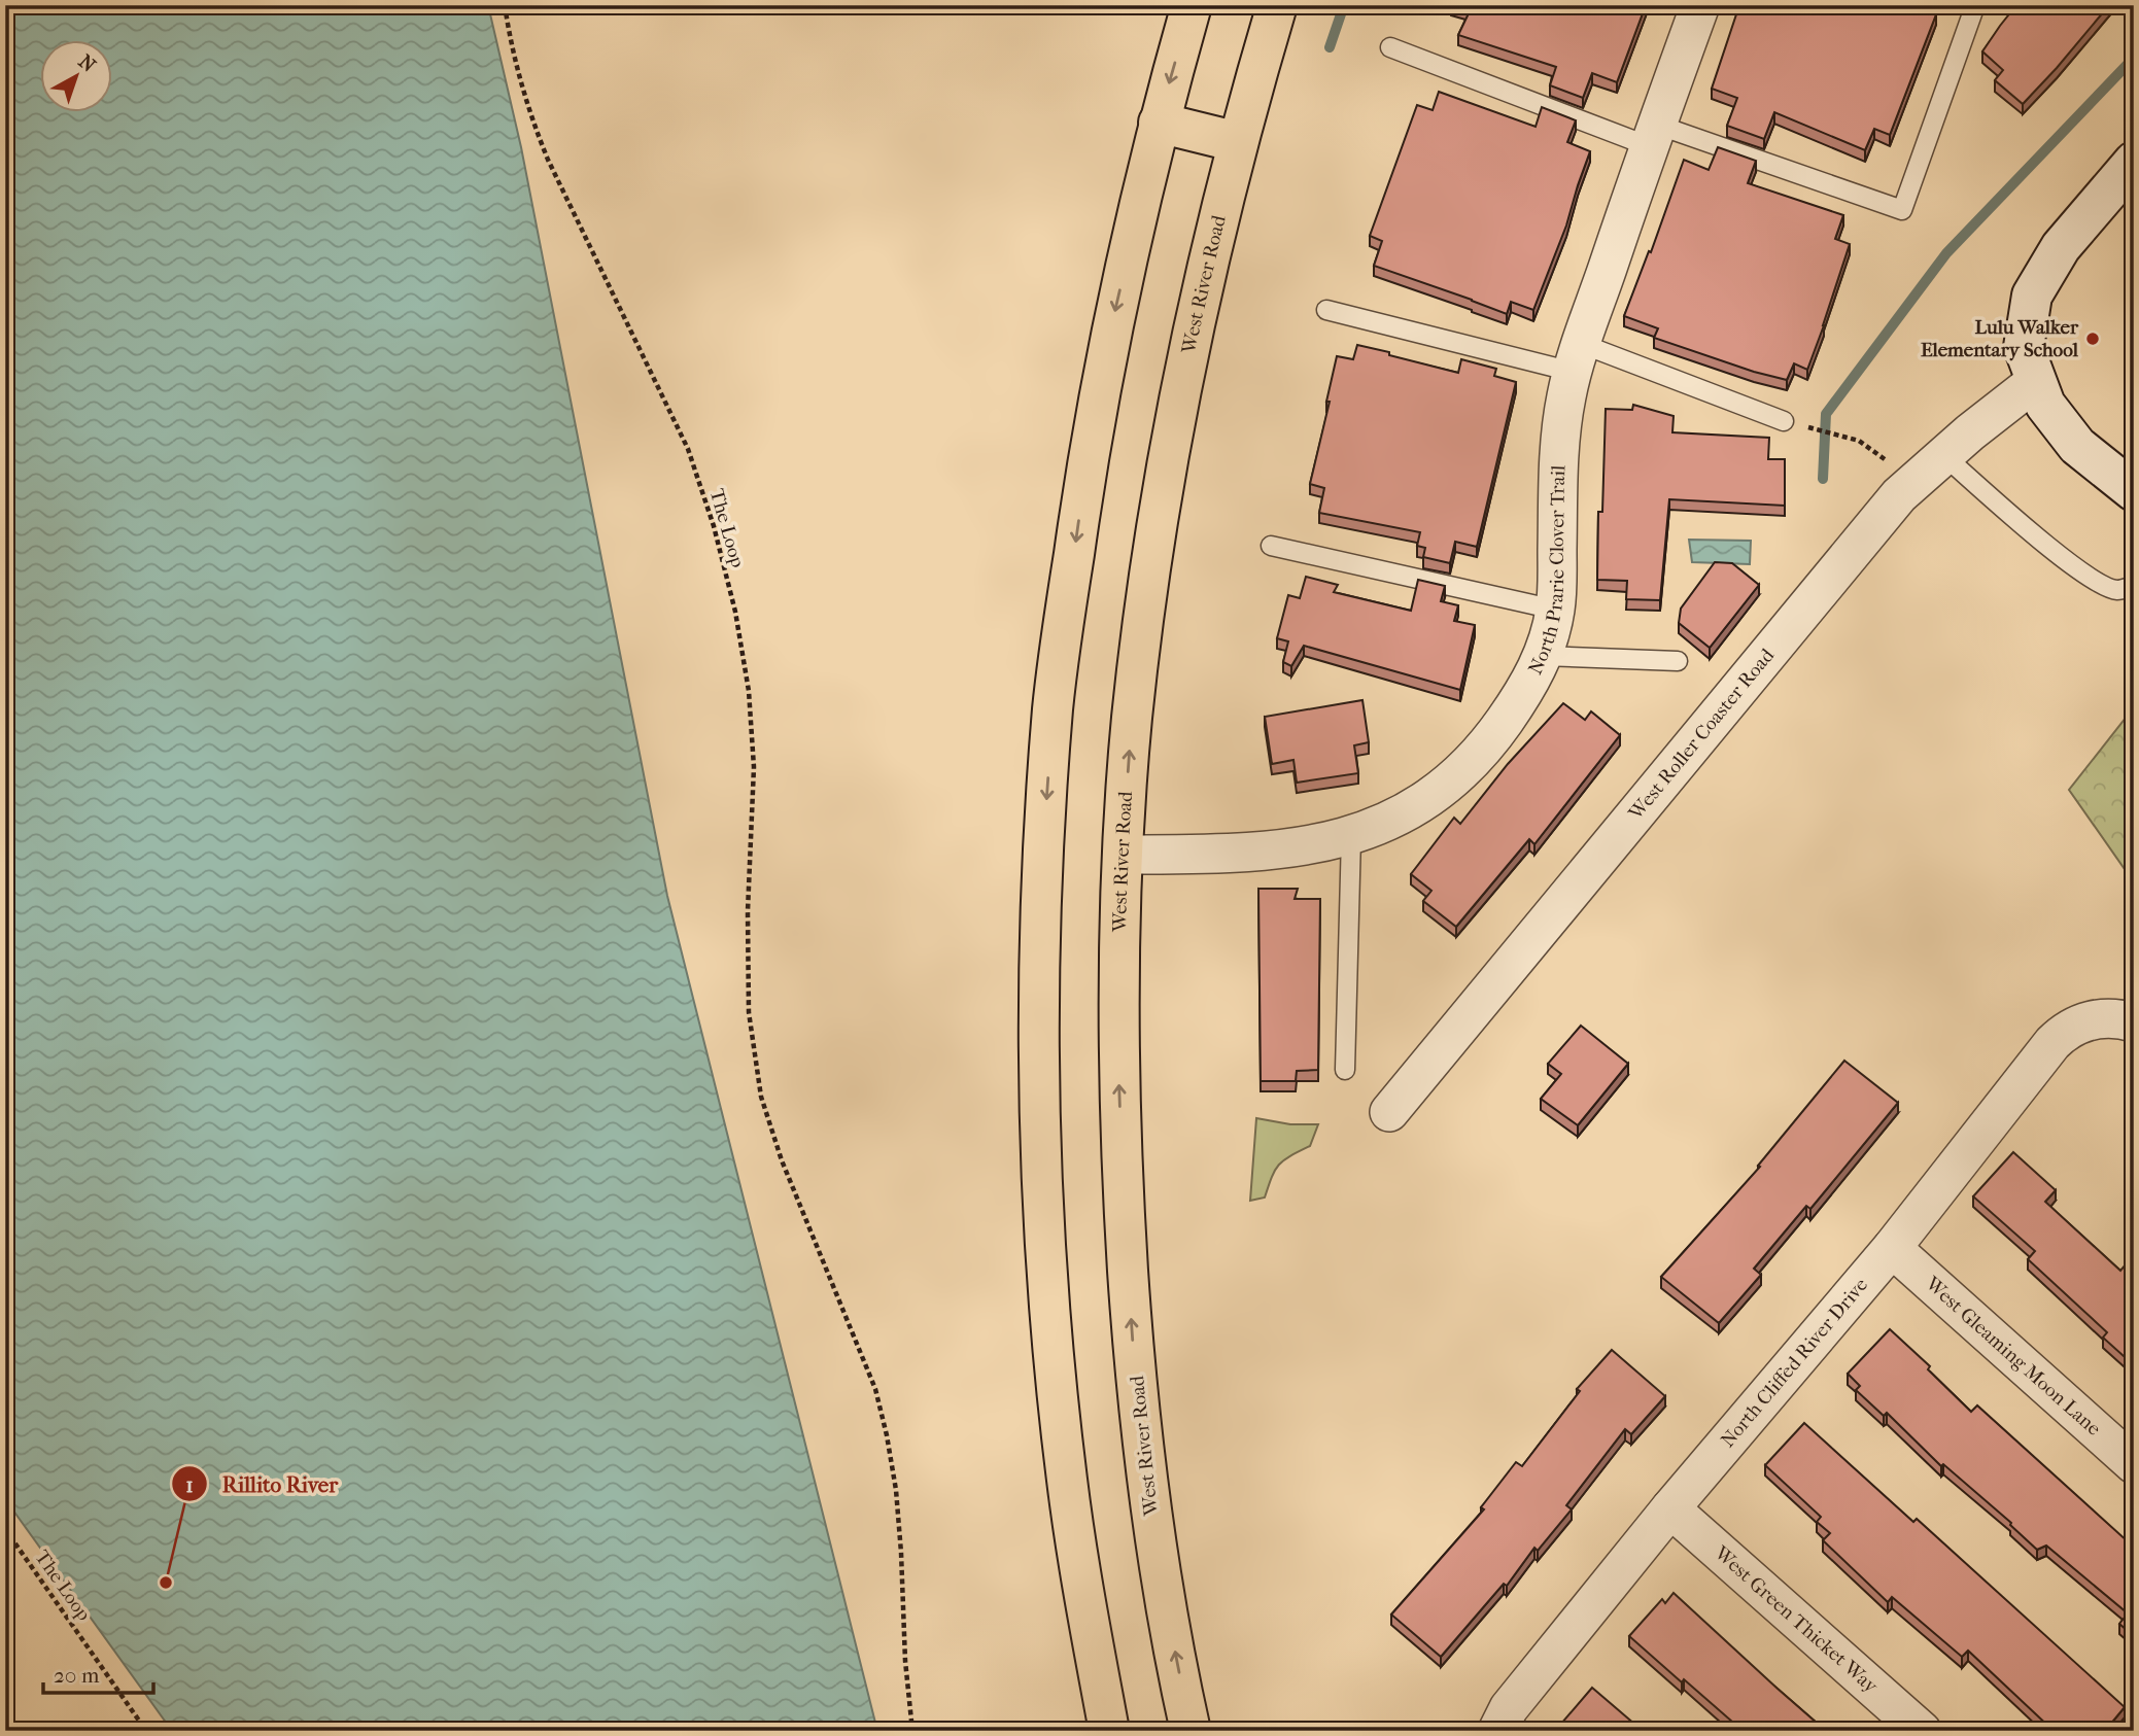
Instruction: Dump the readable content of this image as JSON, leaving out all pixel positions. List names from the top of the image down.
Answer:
{
  "streets": {
    "main road": ["West River Road"],
    "street": [
      "North Prarie Clover Trail",
      "West Roller Coaster Road",
      "West Gleaming Moon Lane",
      "North Cliffed River Drive",
      "West Green Thicket Way"
    ],
    "path": ["The Loop"]
  },
  "crossings": [
    ["West River Road", "North Prarie Clover Trail"],
    ["West Gleaming Moon Lane", "North Cliffed River Drive"],
    ["North Cliffed River Drive", "West Green Thicket Way"]
  ],
  "places": ["Lulu Walker Elementary School", "Rillito River"],
  "scale_bar": "20 m",
  "north": "top right"
}
